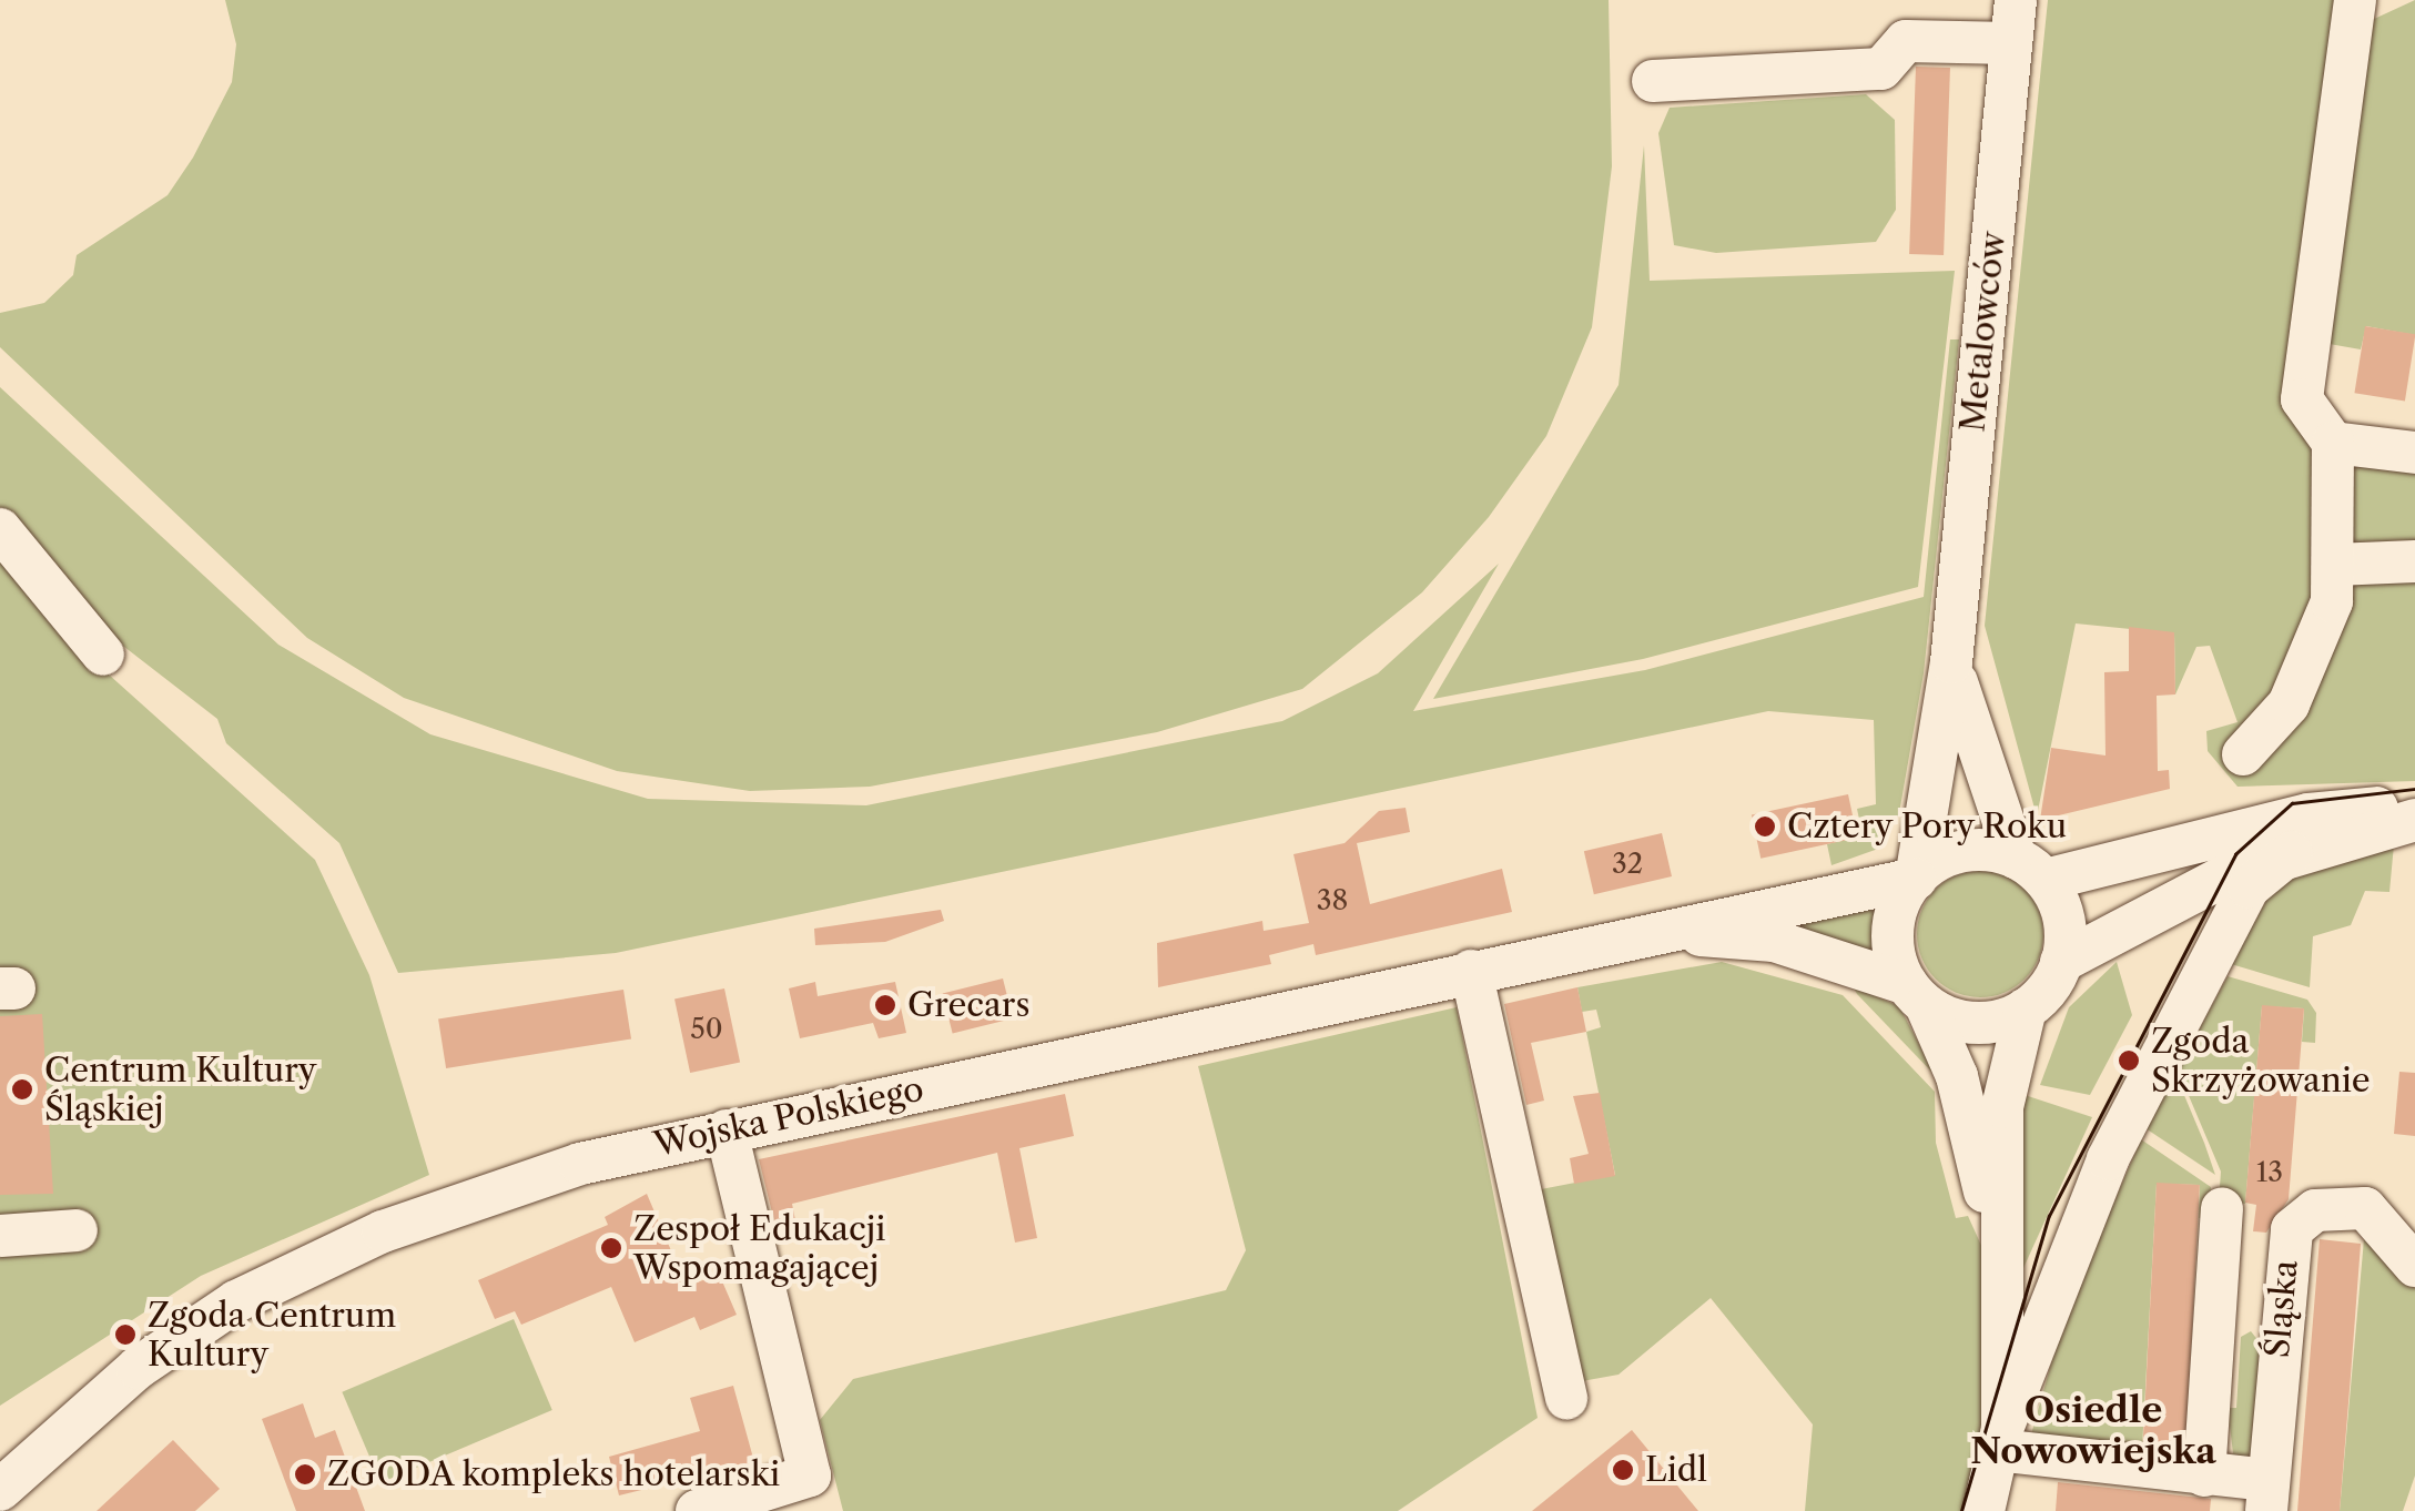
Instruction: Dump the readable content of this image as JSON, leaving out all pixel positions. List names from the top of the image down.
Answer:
{
  "streets": {
    "street": ["Metalowców", "Wojska Polskiego", "Śląska"]
  },
  "crossings": [
    ["Metalowców", "Wojska Polskiego"]
  ],
  "districts": ["Osiedle Nowowiejska"],
  "places": [
    "Cztery Pory Roku",
    "Grecars",
    "Zgoda Skrzyżowanie",
    "Centrum Kultury Śląskiej",
    "Zespoł Edukacji Wspomagającej",
    "Zgoda Centrum Kultury",
    "Lidl",
    "ZGODA kompleks hotelarski"
  ],
  "house_numbers": [
    "32",
    "38",
    "50",
    "13"
  ]
}
